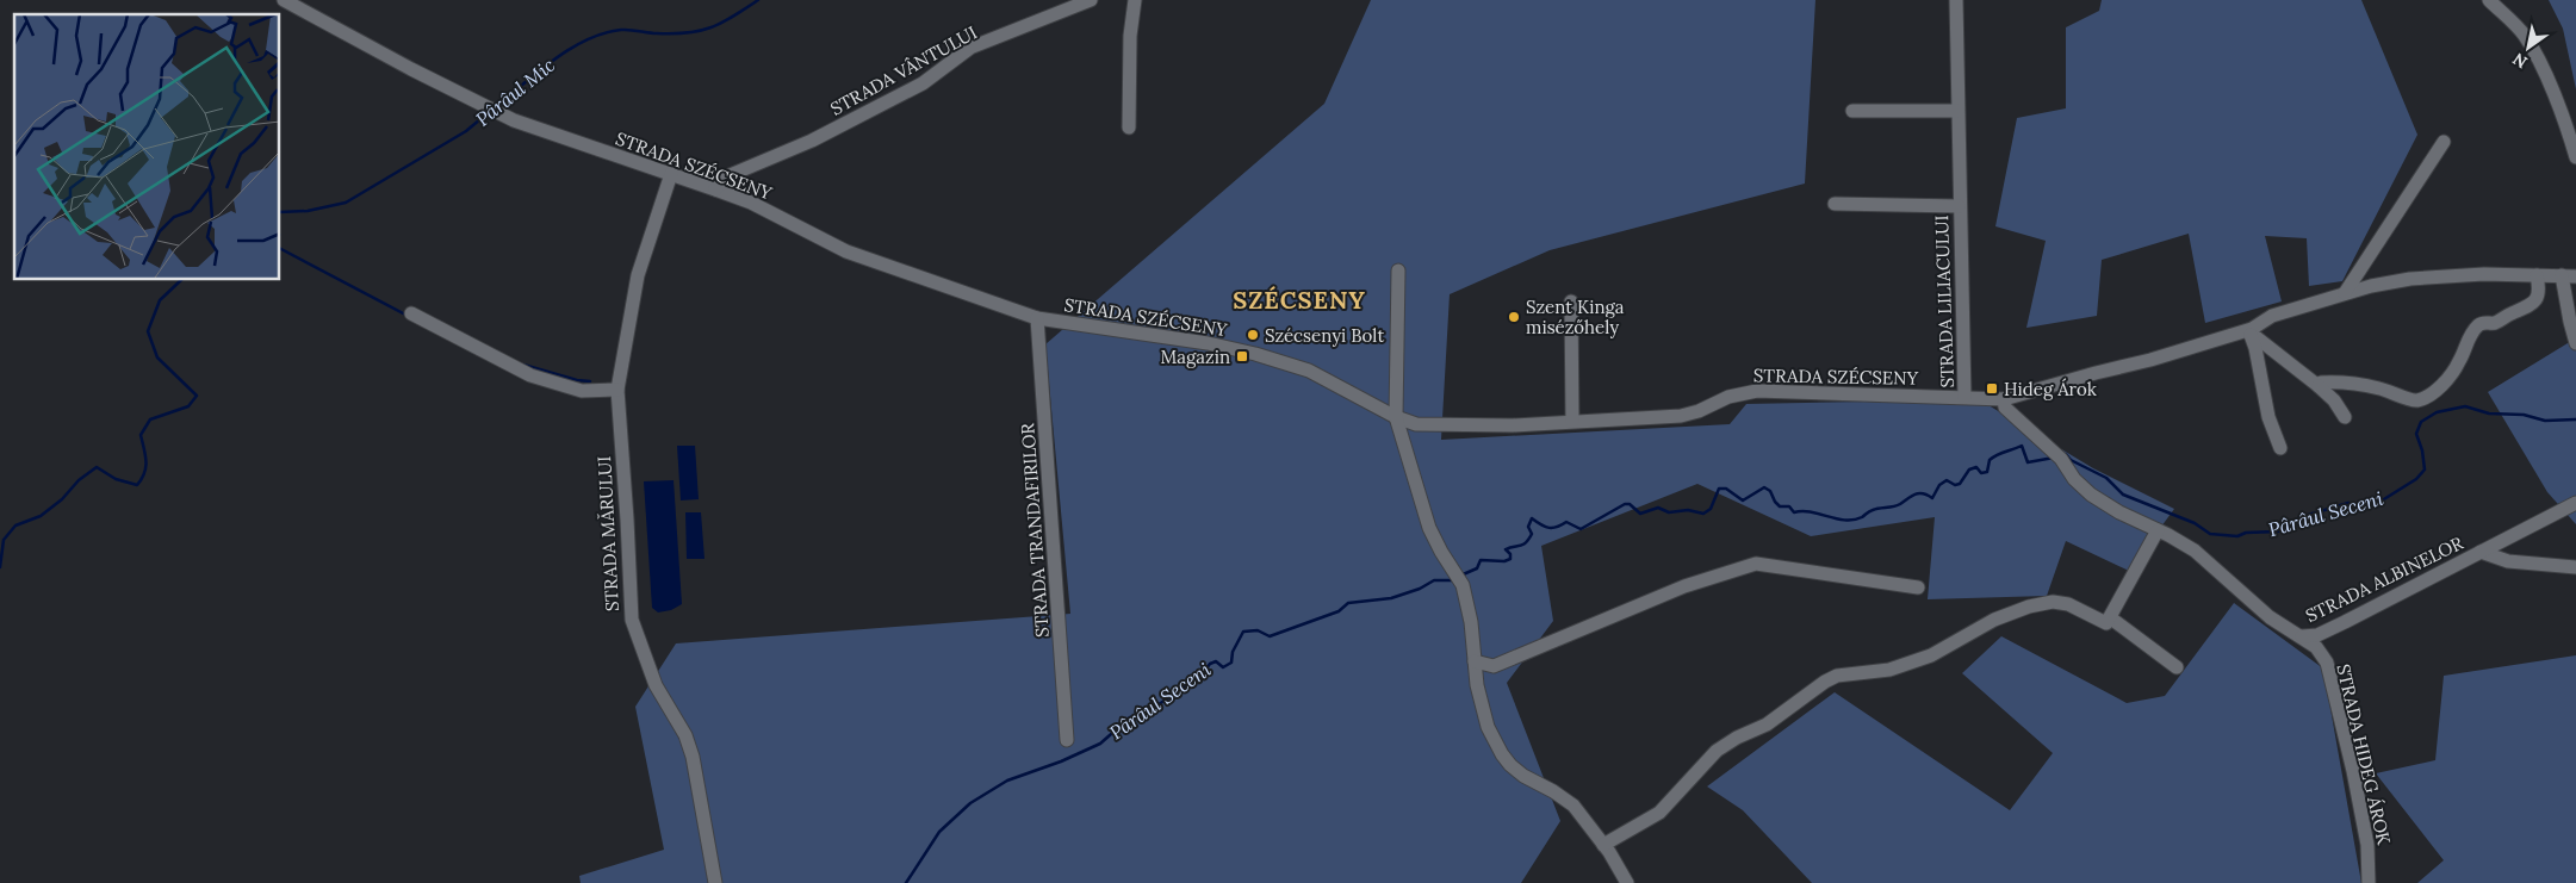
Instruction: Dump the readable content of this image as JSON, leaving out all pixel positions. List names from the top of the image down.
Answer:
{
  "streets": {
    "street": [
      "STRADA VÂNTULUI",
      "STRADA SZÉCSENY",
      "STRADA LILIACULUI",
      "STRADA TRANDAFIRILOR",
      "STRADA MĂRULUI",
      "STRADA ALBINELOR",
      "STRADA HIDEG ÁROK"
    ]
  },
  "crossings": [
    ["STRADA VÂNTULUI", "STRADA SZÉCSENY"],
    ["STRADA SZÉCSENY", "STRADA LILIACULUI"],
    ["STRADA SZÉCSENY", "STRADA TRANDAFIRILOR"],
    ["STRADA SZÉCSENY", "STRADA MĂRULUI"],
    ["STRADA SZÉCSENY", "STRADA HIDEG ÁROK"],
    ["STRADA ALBINELOR", "STRADA HIDEG ÁROK"]
  ],
  "districts": ["SZÉCSENY"],
  "water": ["Pârâul Mic", "Pârâul Seceni"],
  "places": {
    "other": ["Szent Kinga misézőhely", "Szécsenyi Bolt"],
    "transit": ["Magazin", "Hideg Árok"]
  },
  "north": "bottom left"
}
